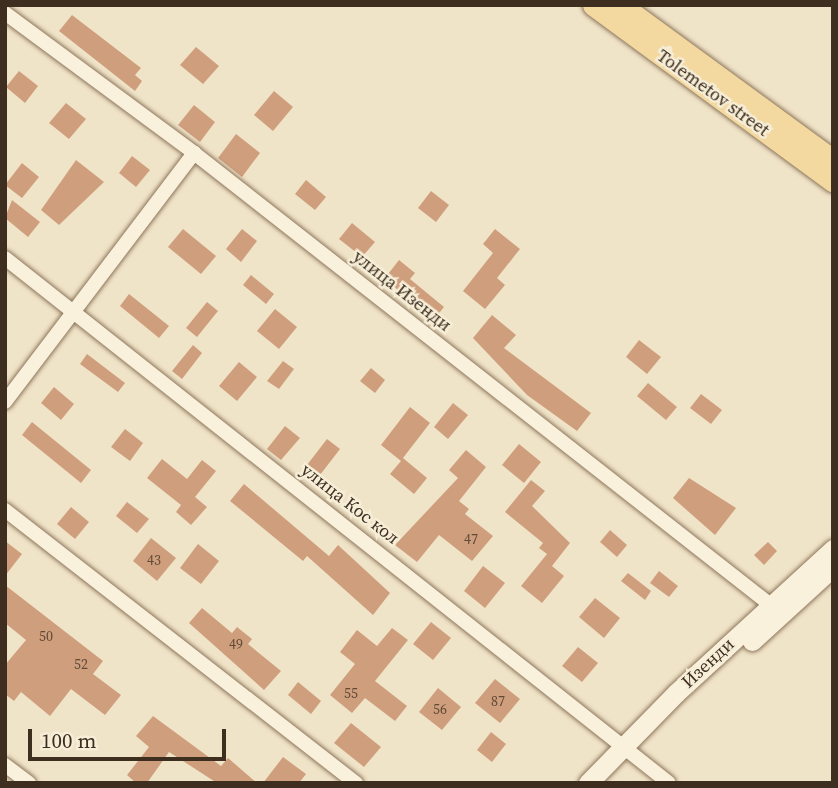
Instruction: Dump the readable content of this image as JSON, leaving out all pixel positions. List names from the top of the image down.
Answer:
{
  "streets": {
    "main road": ["Tolemetov street"],
    "street": ["улица Изенди", "улица Кос кол", "Изенди"]
  },
  "crossings": [
    ["улица Изенди", "Изенди"],
    ["улица Кос кол", "Изенди"]
  ],
  "house_numbers": [
    "47",
    "43",
    "50",
    "49",
    "52",
    "55",
    "87",
    "56"
  ],
  "scale_bar": "100 m"
}
